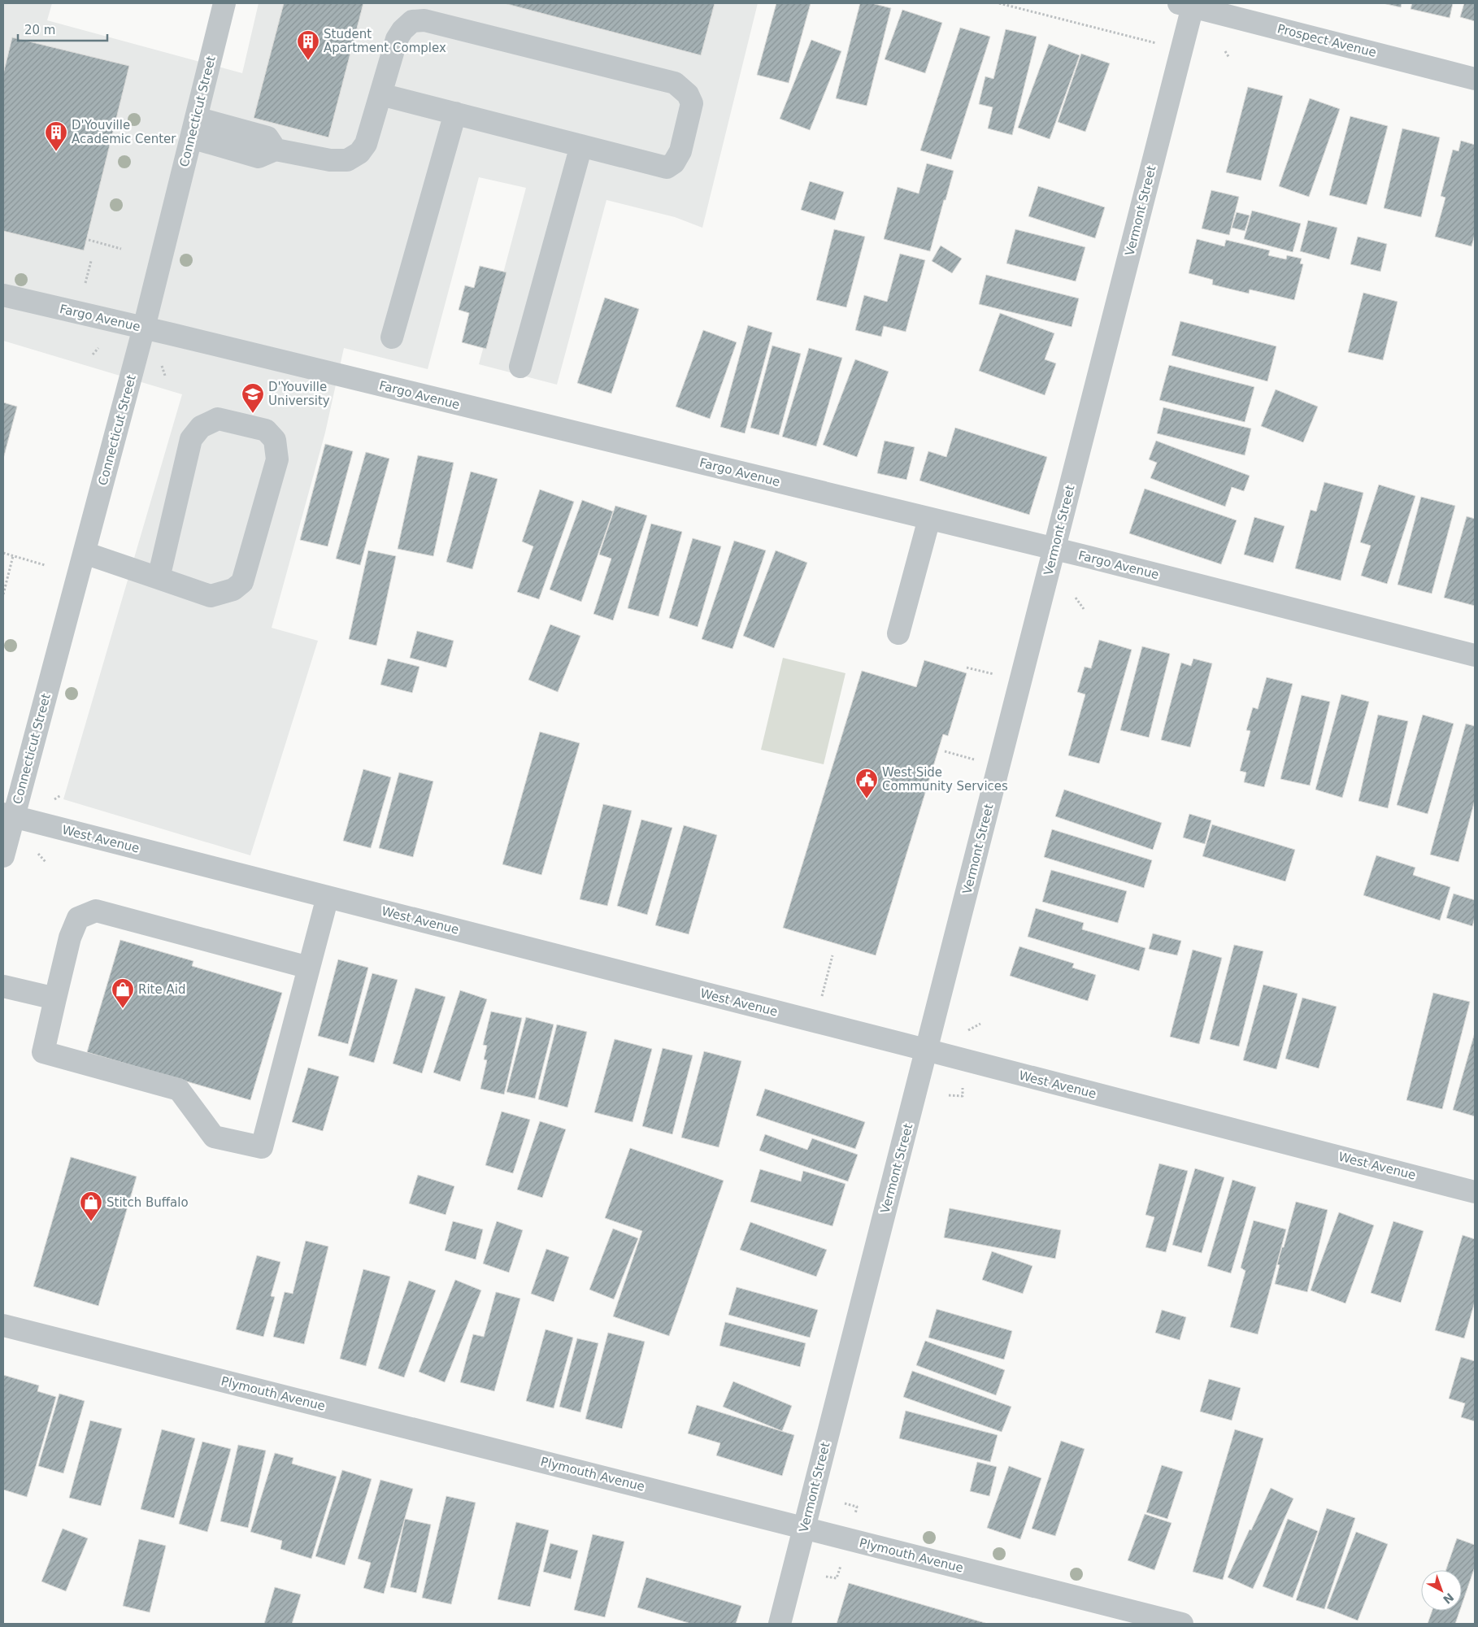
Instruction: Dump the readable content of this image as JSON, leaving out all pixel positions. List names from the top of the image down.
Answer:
{
  "streets": {
    "street": [
      "Prospect Avenue",
      "Connecticut Street",
      "Vermont Street",
      "Fargo Avenue",
      "West Avenue",
      "Plymouth Avenue"
    ]
  },
  "crossings": [
    ["Prospect Avenue", "Vermont Street"],
    ["Connecticut Street", "Fargo Avenue"],
    ["Connecticut Street", "West Avenue"],
    ["Vermont Street", "Fargo Avenue"],
    ["Vermont Street", "West Avenue"],
    ["Vermont Street", "Plymouth Avenue"]
  ],
  "places": {
    "building": ["Student Apartment Complex", "D'Youville Academic Center"],
    "school or university": ["D'Youville University"],
    "public building": ["West Side Community Services"],
    "shop": ["Rite Aid", "Stitch Buffalo"]
  },
  "scale_bar": "20 m",
  "north": "bottom right"
}
